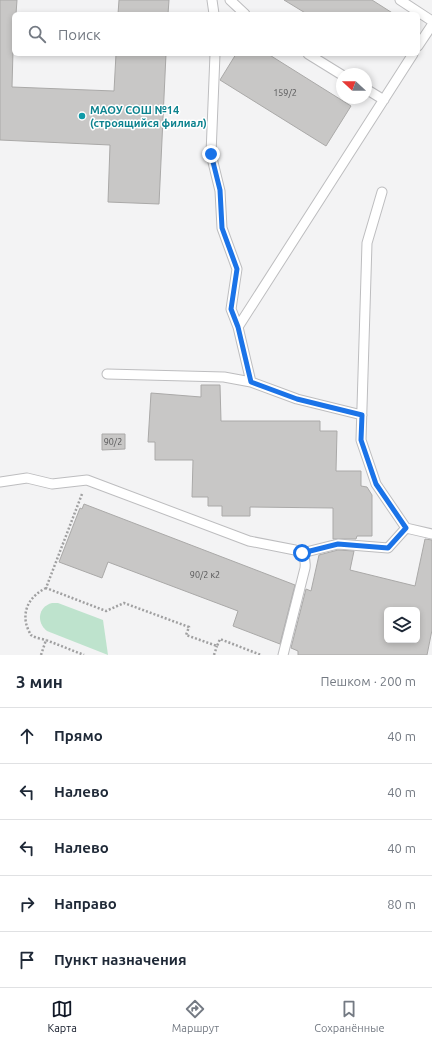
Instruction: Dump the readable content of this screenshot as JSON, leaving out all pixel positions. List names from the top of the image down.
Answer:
{
  "places": ["МАОУ СОШ №14 (строящийся филиал)"],
  "house_numbers": ["159/2", "90/2", "90/2 к2"],
  "north": "left",
  "page": {
    "search": "Поиск",
    "heading": ["3 мин", "Пешком · 200 m"],
    "list": [
      ["Прямо", "40 m"],
      ["Налево", "40 m"],
      ["Налево", "40 m"],
      ["Направо", "80 m"],
      "Пункт назначения"
    ],
    "nav": ["Карта", "Маршрут", "Сохранённые"]
  }
}
